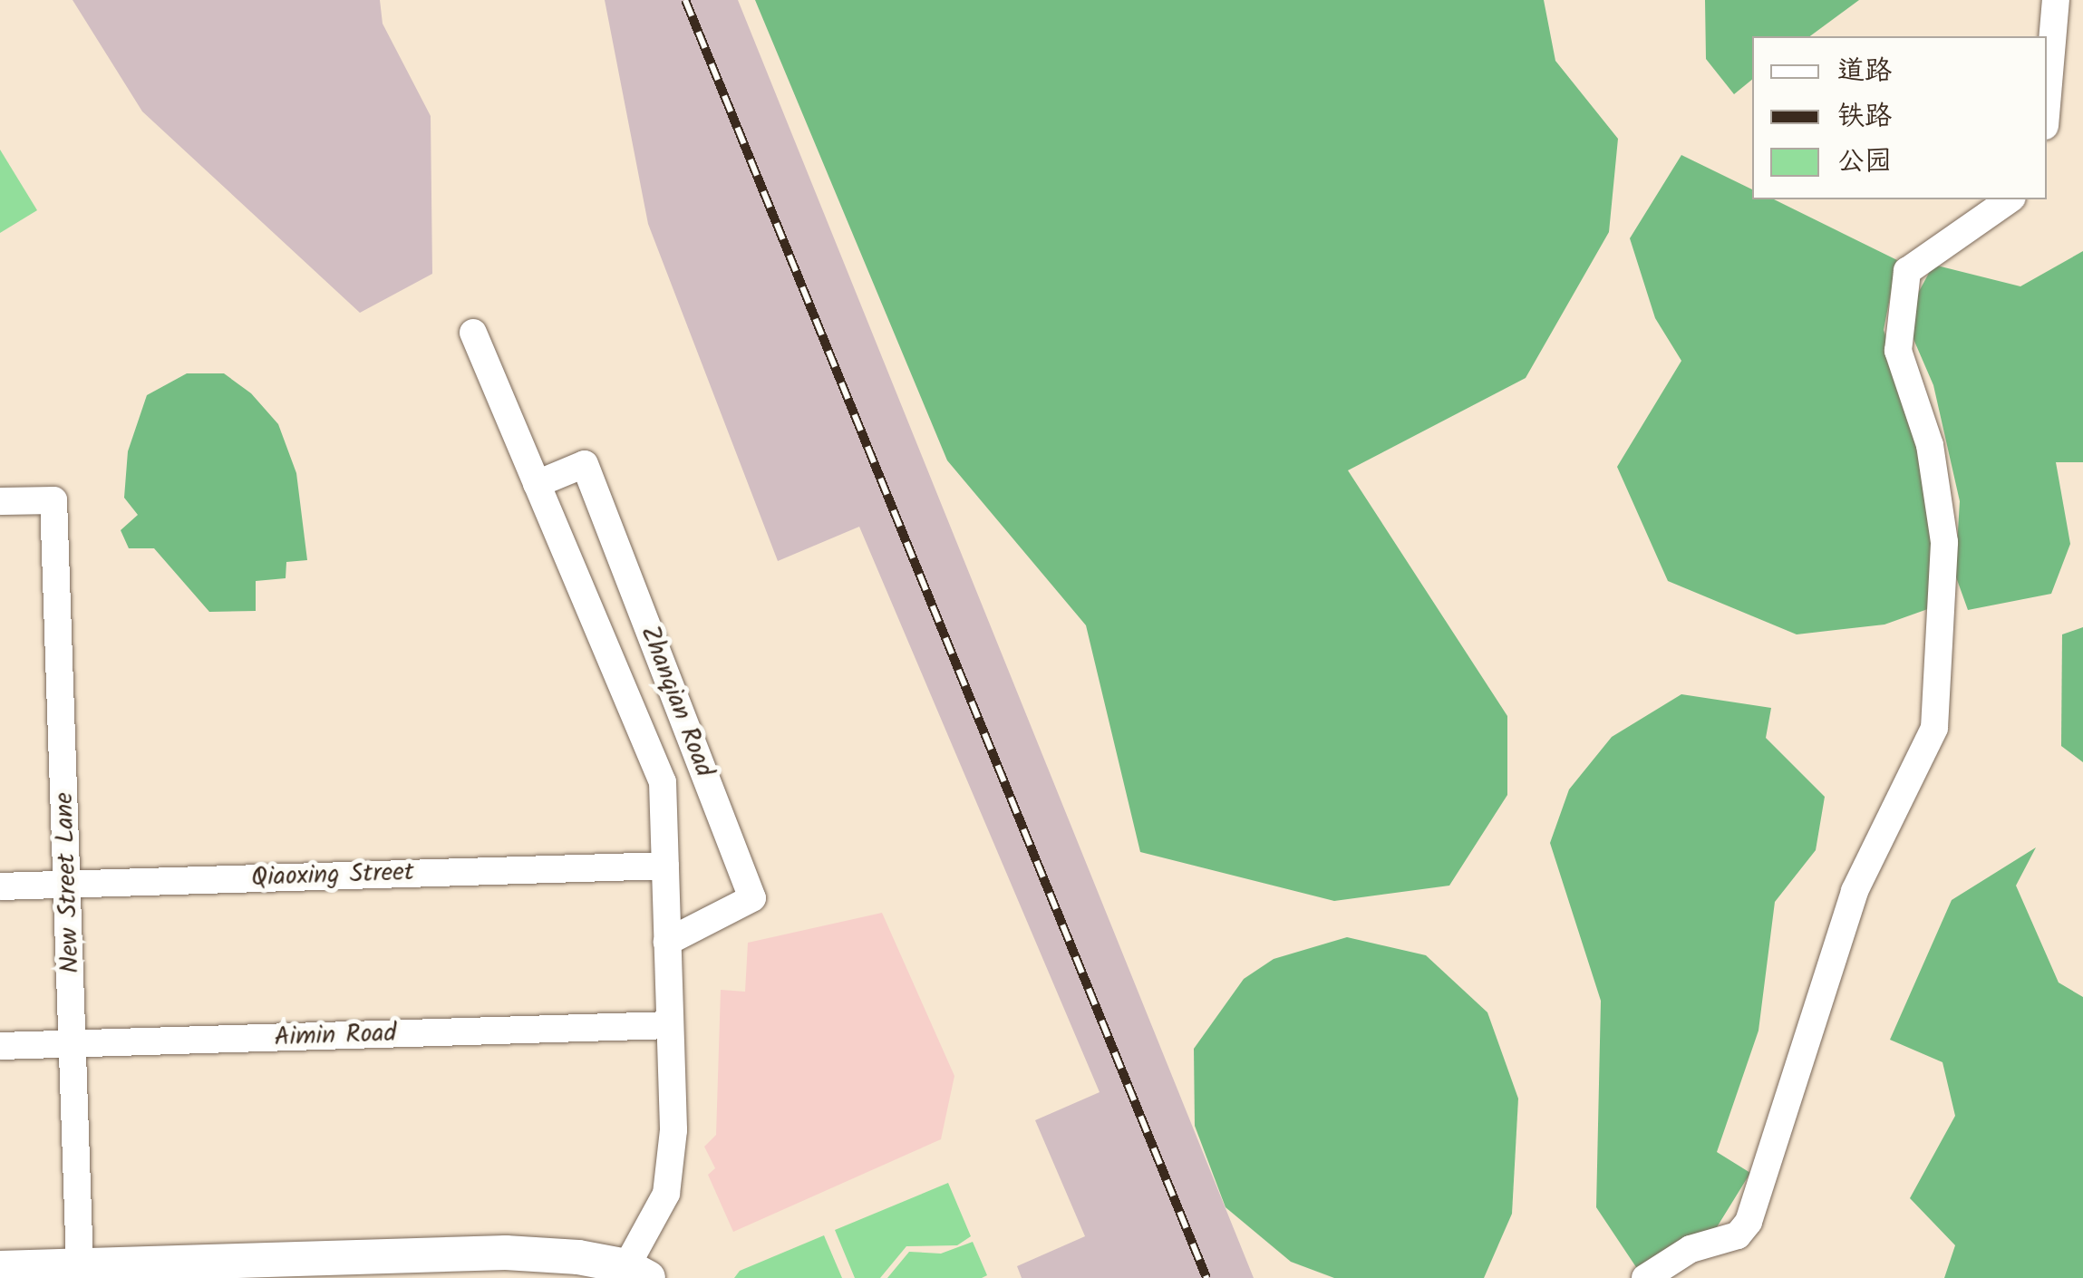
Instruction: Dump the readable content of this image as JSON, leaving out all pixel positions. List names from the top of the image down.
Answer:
{
  "streets": {
    "street": [
      "Zhanqian Road",
      "Qiaoxing Street",
      "New Street Lane",
      "Aimin Road"
    ]
  },
  "crossings": [
    ["Zhanqian Road", "Qiaoxing Street"],
    ["Zhanqian Road", "Aimin Road"],
    ["Qiaoxing Street", "New Street Lane"],
    ["New Street Lane", "Aimin Road"]
  ],
  "legend": ["道路", "铁路", "公园"]
}
